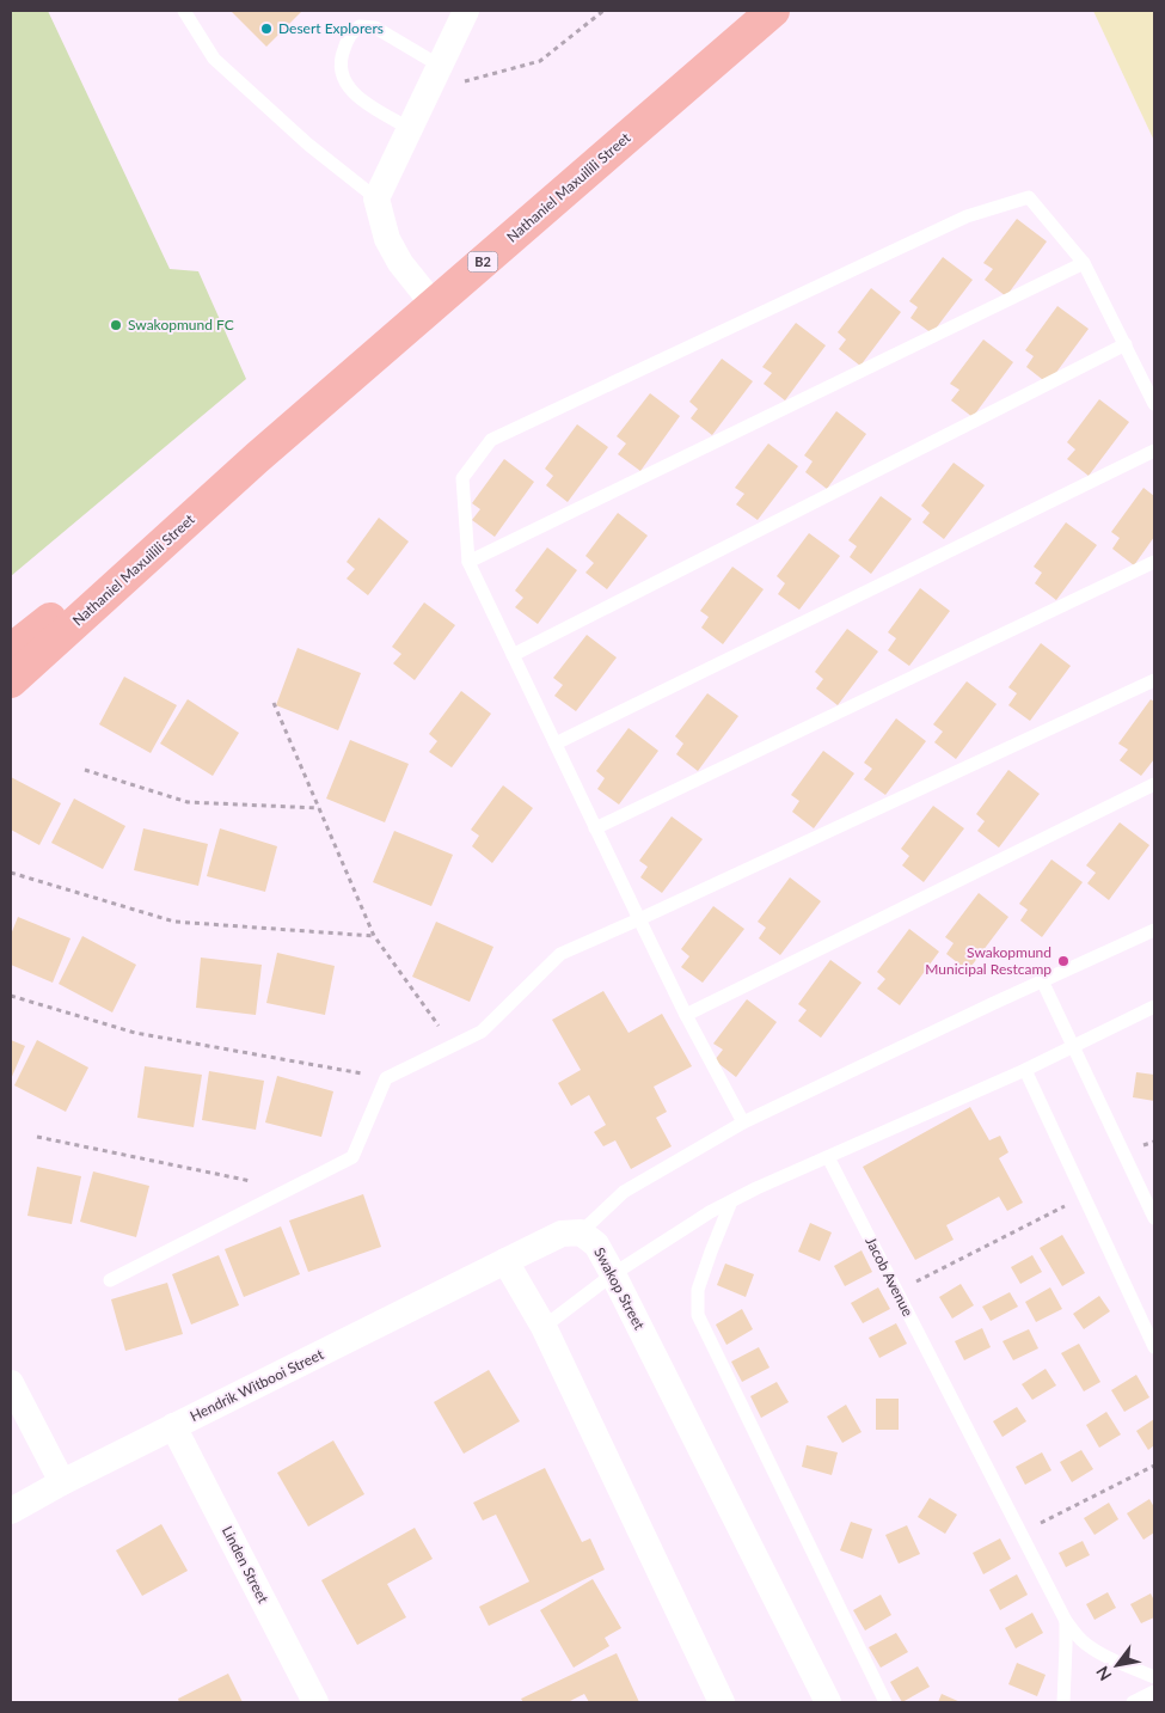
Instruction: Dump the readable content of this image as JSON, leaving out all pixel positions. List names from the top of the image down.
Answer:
{
  "streets": {
    "highway": ["Nathaniel Maxuilili Street", "B2"],
    "street": ["Swakop Street", "Hendrik Witbooi Street", "Linden Street"],
    "lane": ["Jacob Avenue"]
  },
  "crossings": [
    ["Swakop Street", "Hendrik Witbooi Street"],
    ["Hendrik Witbooi Street", "Linden Street"]
  ],
  "places": ["Desert Explorers", "Swakopmund FC", "Swakopmund Municipal Restcamp"],
  "north": "bottom left"
}
